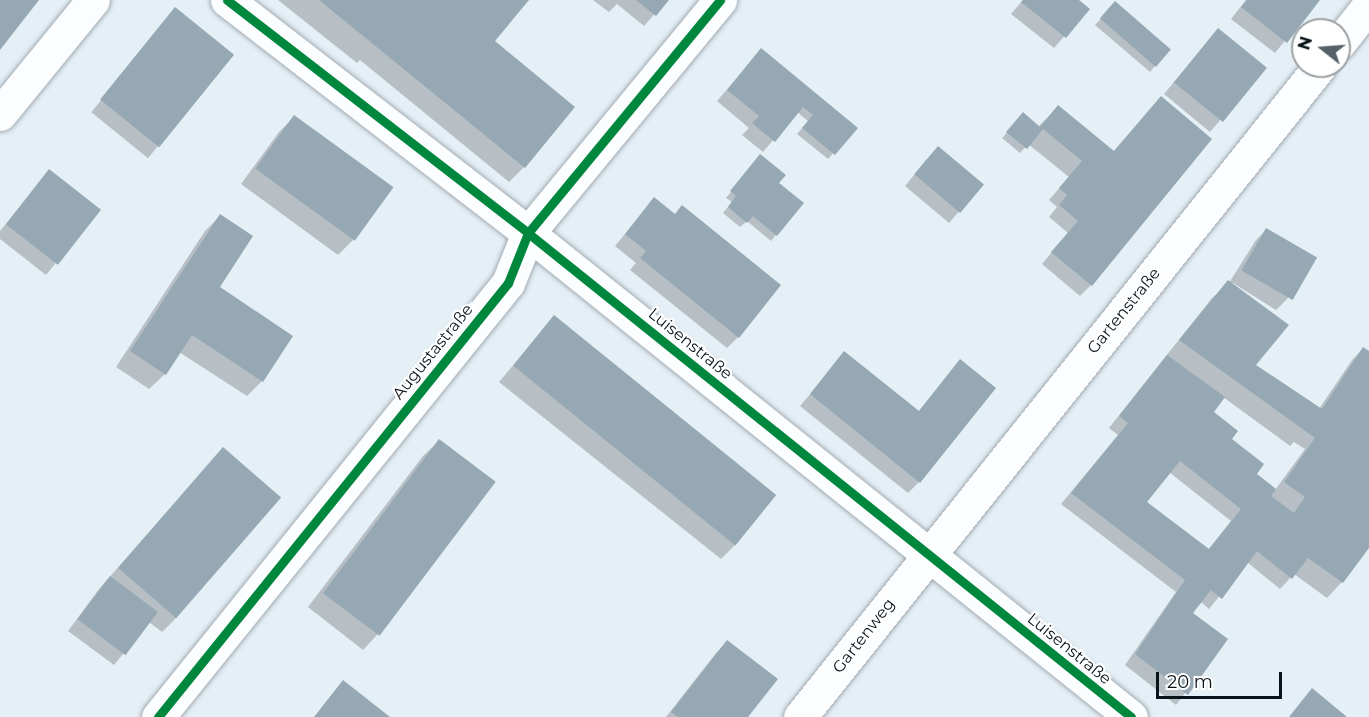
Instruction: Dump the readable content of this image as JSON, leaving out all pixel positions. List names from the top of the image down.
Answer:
{
  "streets": {
    "street": [
      "Gartenstraße",
      "Luisenstraße",
      "Augustastraße",
      "Gartenweg"
    ]
  },
  "crossings": [
    ["Gartenstraße", "Luisenstraße"],
    ["Gartenstraße", "Gartenweg"],
    ["Luisenstraße", "Augustastraße"],
    ["Luisenstraße", "Gartenweg"]
  ],
  "scale_bar": "20 m",
  "north": "left"
}
